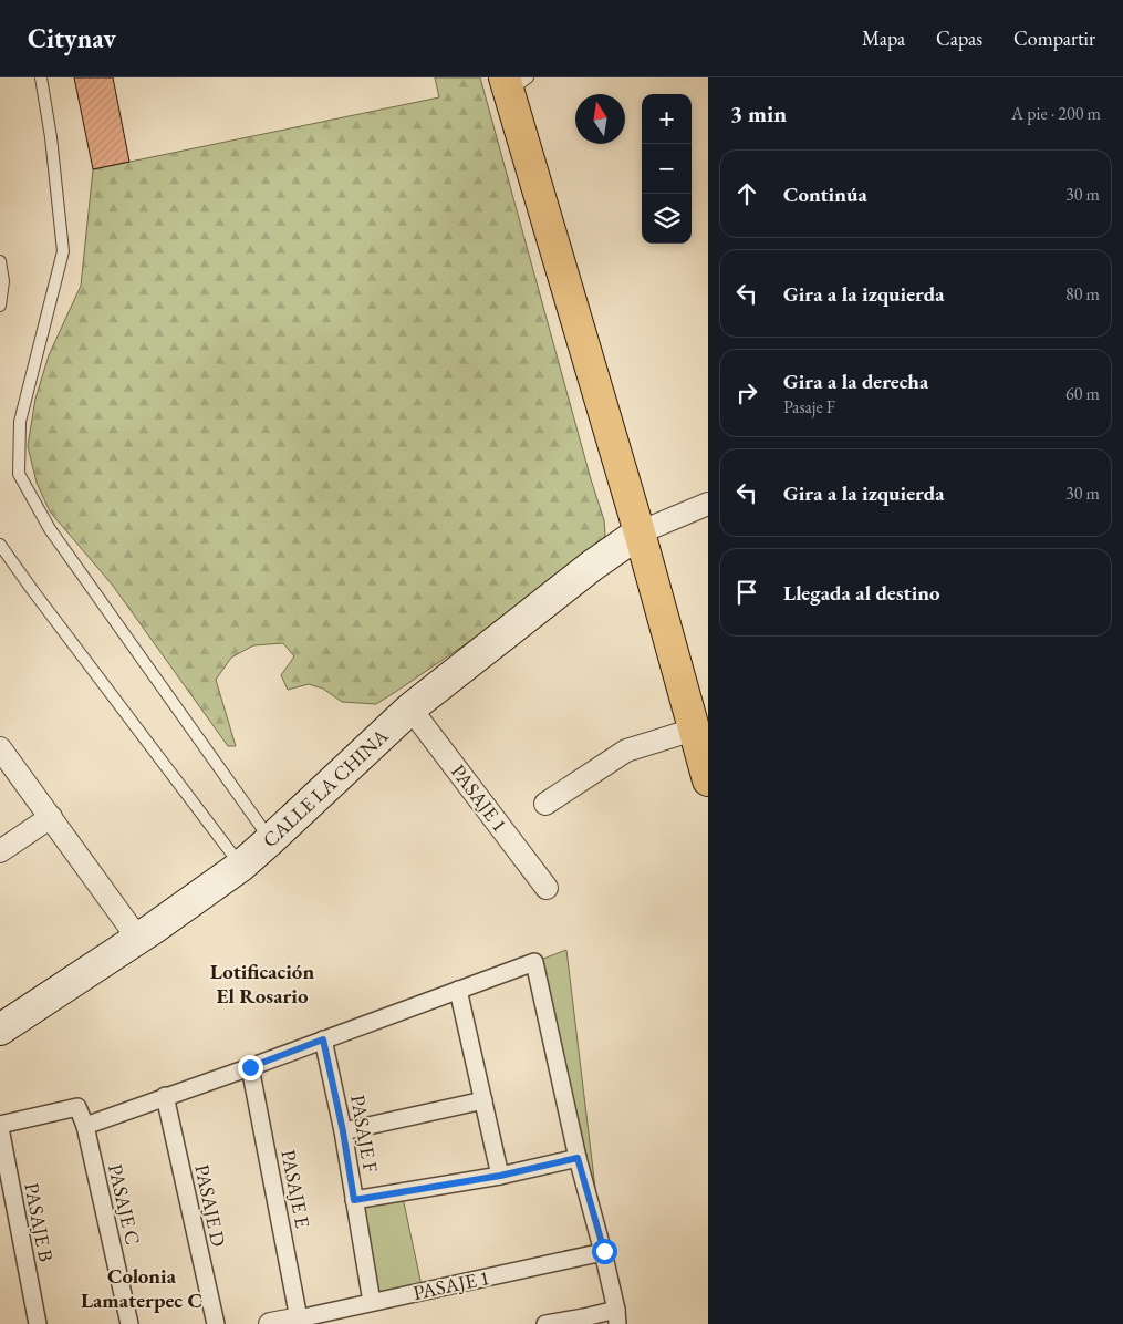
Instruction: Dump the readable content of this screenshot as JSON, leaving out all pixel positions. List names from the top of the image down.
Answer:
{
  "streets": {
    "main road": ["CALLE LA CHINA"],
    "street": [
      "PASAJE 1",
      "PASAJE F",
      "PASAJE E",
      "PASAJE C",
      "PASAJE D",
      "PASAJE B"
    ]
  },
  "crossings": [
    ["CALLE LA CHINA", "PASAJE 1"],
    ["PASAJE 1", "PASAJE F"],
    ["PASAJE 1", "PASAJE E"]
  ],
  "districts": ["Lotificación El Rosario", "Colonia Lamaterpec C"],
  "north": "top",
  "page": {
    "header": "Citynav",
    "nav": ["Mapa", "Capas", "Compartir"],
    "heading": ["3 min", "A pie · 200 m"],
    "map_buttons": ["+", "−"],
    "list": [
      ["Continúa", "30 m"],
      ["Gira a la izquierda", "80 m"],
      ["Gira a la derecha", "Pasaje F", "60 m"],
      ["Gira a la izquierda", "30 m"],
      "Llegada al destino"
    ]
  }
}
